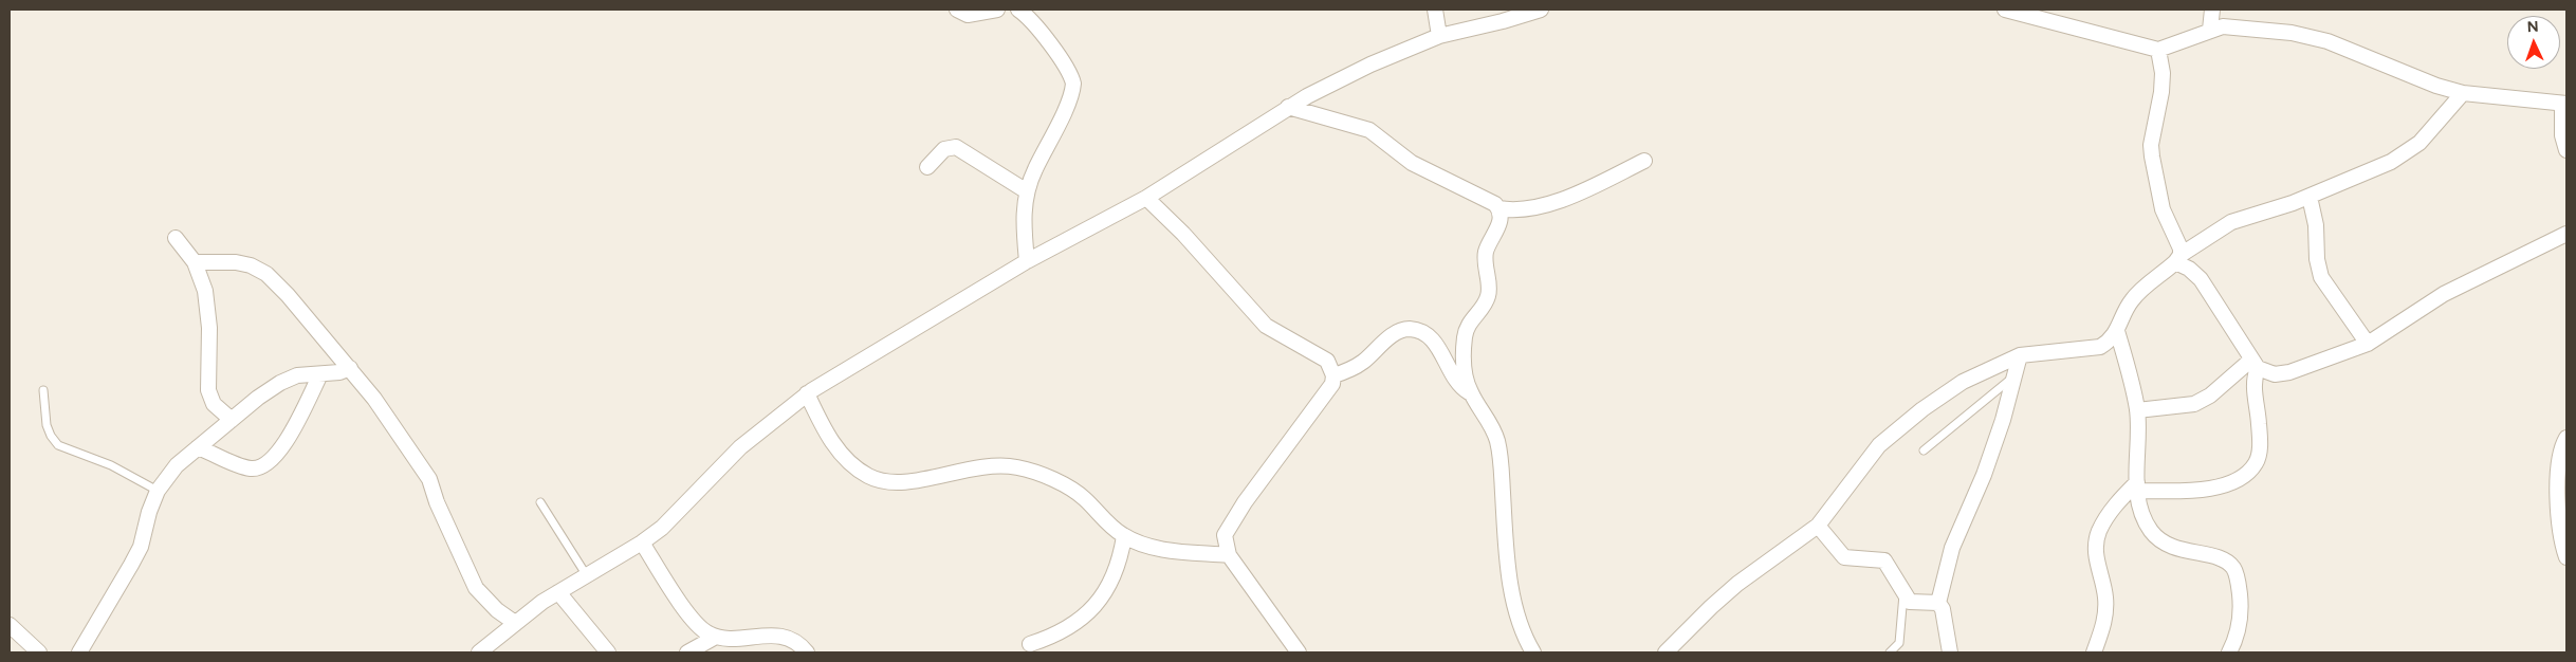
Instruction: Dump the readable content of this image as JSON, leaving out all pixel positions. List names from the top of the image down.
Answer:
{
  "north": "top"
}
